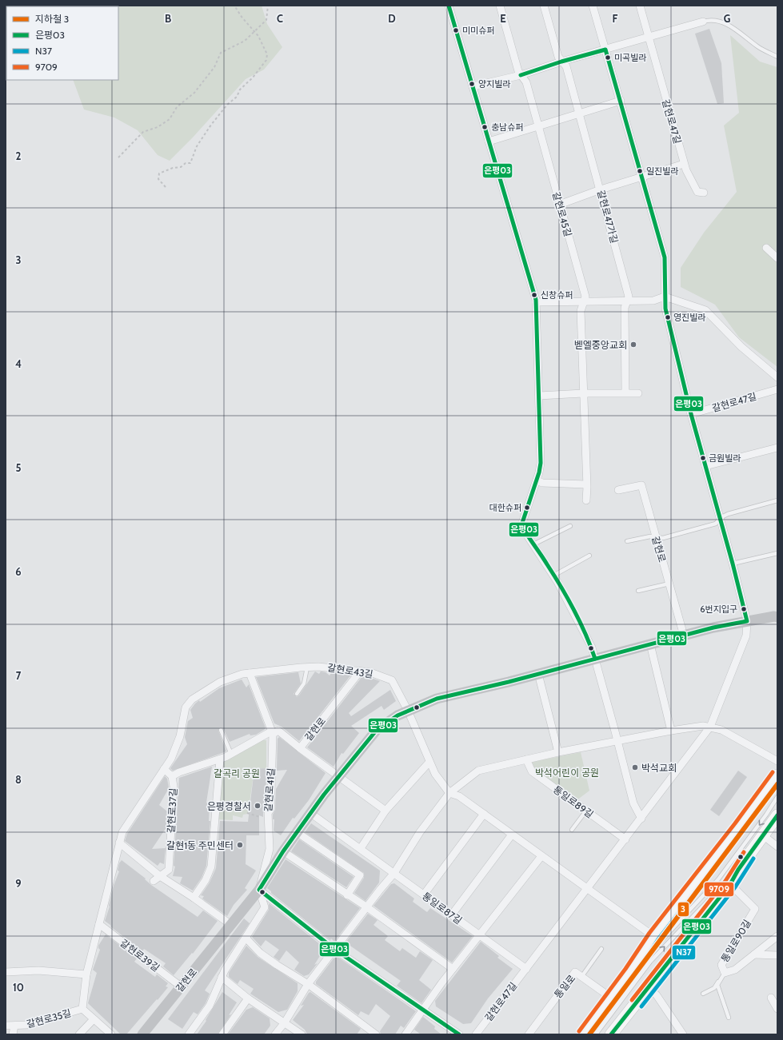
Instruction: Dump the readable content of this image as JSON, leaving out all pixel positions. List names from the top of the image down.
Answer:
{
  "streets": {
    "main road": ["갈현로"],
    "street": [
      "갈현로47길",
      "갈현로45길",
      "갈현로47가길",
      "갈현로43길",
      "갈현로41길",
      "통일로89길",
      "갈현로37길",
      "통일로87길",
      "통일로90길",
      "갈현로39길",
      "통일로",
      "갈현로35길"
    ]
  },
  "crossings": [
    ["갈현로47길", "통일로87길"],
    ["갈현로", "갈현로43길"],
    ["갈현로", "갈현로41길"],
    ["갈현로", "갈현로39길"],
    ["갈현로43길", "갈현로41길"],
    ["갈현로43길", "갈현로37길"],
    ["갈현로41길", "갈현로37길"],
    ["갈현로37길", "갈현로39길"],
    ["갈현로37길", "갈현로35길"]
  ],
  "parks": ["박석어린이 공원", "갈곡리 공원"],
  "places": [
    "미미슈퍼",
    "미곡빌라",
    "양지빌라",
    "충남슈퍼",
    "일진빌라",
    "신창슈퍼",
    "영진빌라",
    "벧엘중앙교회",
    "금원빌라",
    "대한슈퍼",
    "6번지입구",
    "박석교회",
    "은평경찰서",
    "갈현1동 주민센터"
  ],
  "lines": [
    "transit line 은평03",
    "transit line 9709",
    "metro line 3",
    "transit line N37"
  ],
  "legend": [
    "지하철 3",
    "은평03",
    "N37",
    "9709"
  ],
  "grid": {
    "columns": [
      "B",
      "C",
      "D",
      "E",
      "F",
      "G"
    ],
    "rows": [
      "2",
      "3",
      "4",
      "5",
      "6",
      "7",
      "8",
      "9",
      "10"
    ]
  }
}
